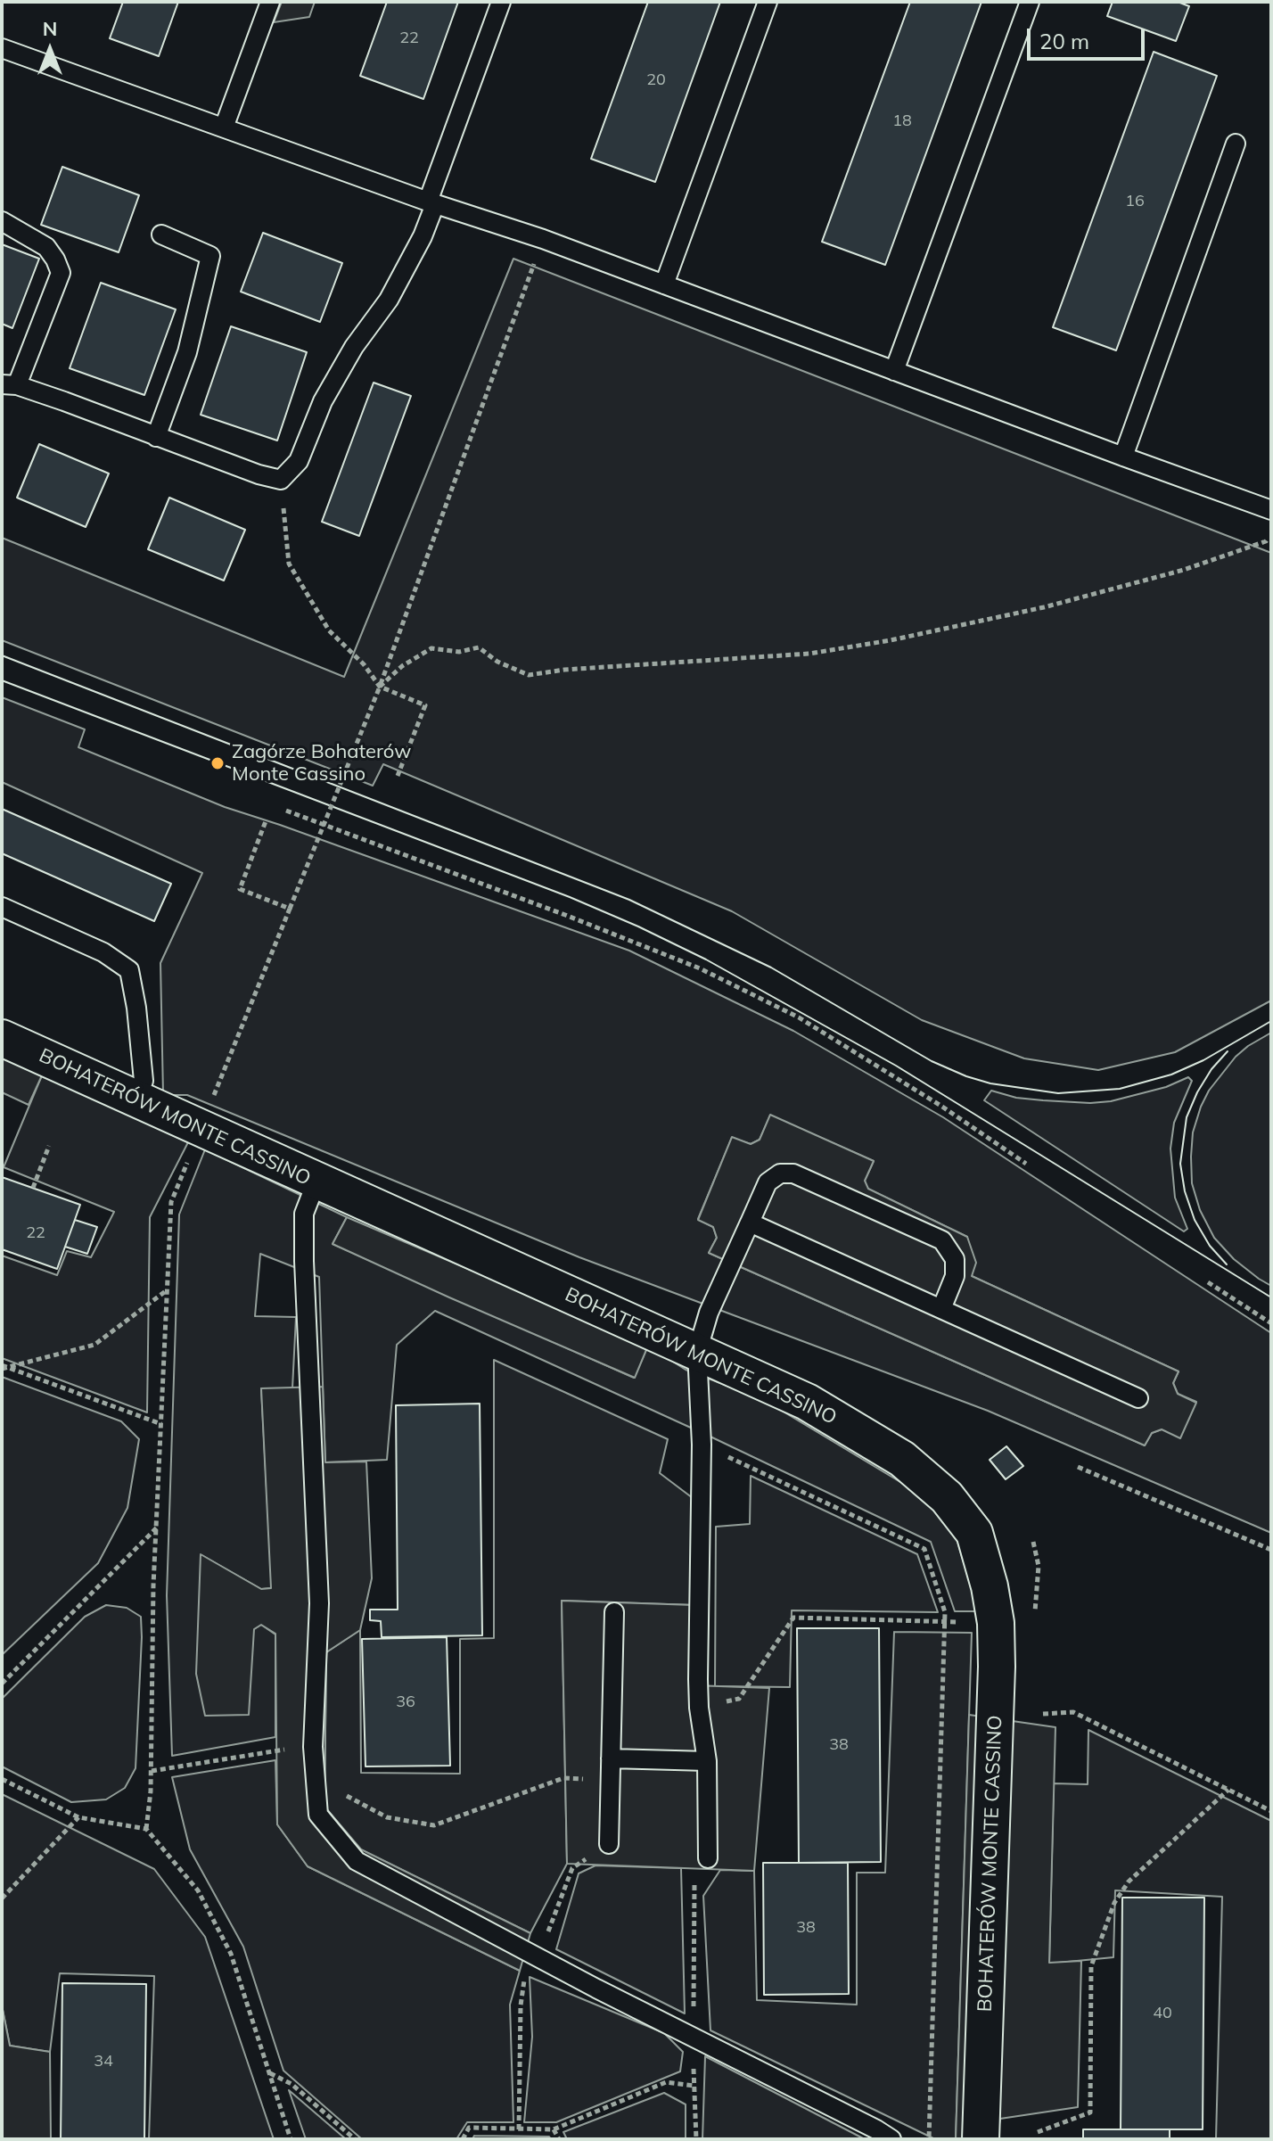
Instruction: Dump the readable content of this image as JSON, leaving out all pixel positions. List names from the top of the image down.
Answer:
{
  "streets": {
    "street": ["BOHATERÓW MONTE CASSINO"]
  },
  "places": ["Zagórze Bohaterów Monte Cassino"],
  "house_numbers": [
    "22",
    "20",
    "18",
    "16",
    "22",
    "36",
    "38",
    "38",
    "40",
    "34"
  ],
  "scale_bar": "20 m",
  "north": "top"
}
